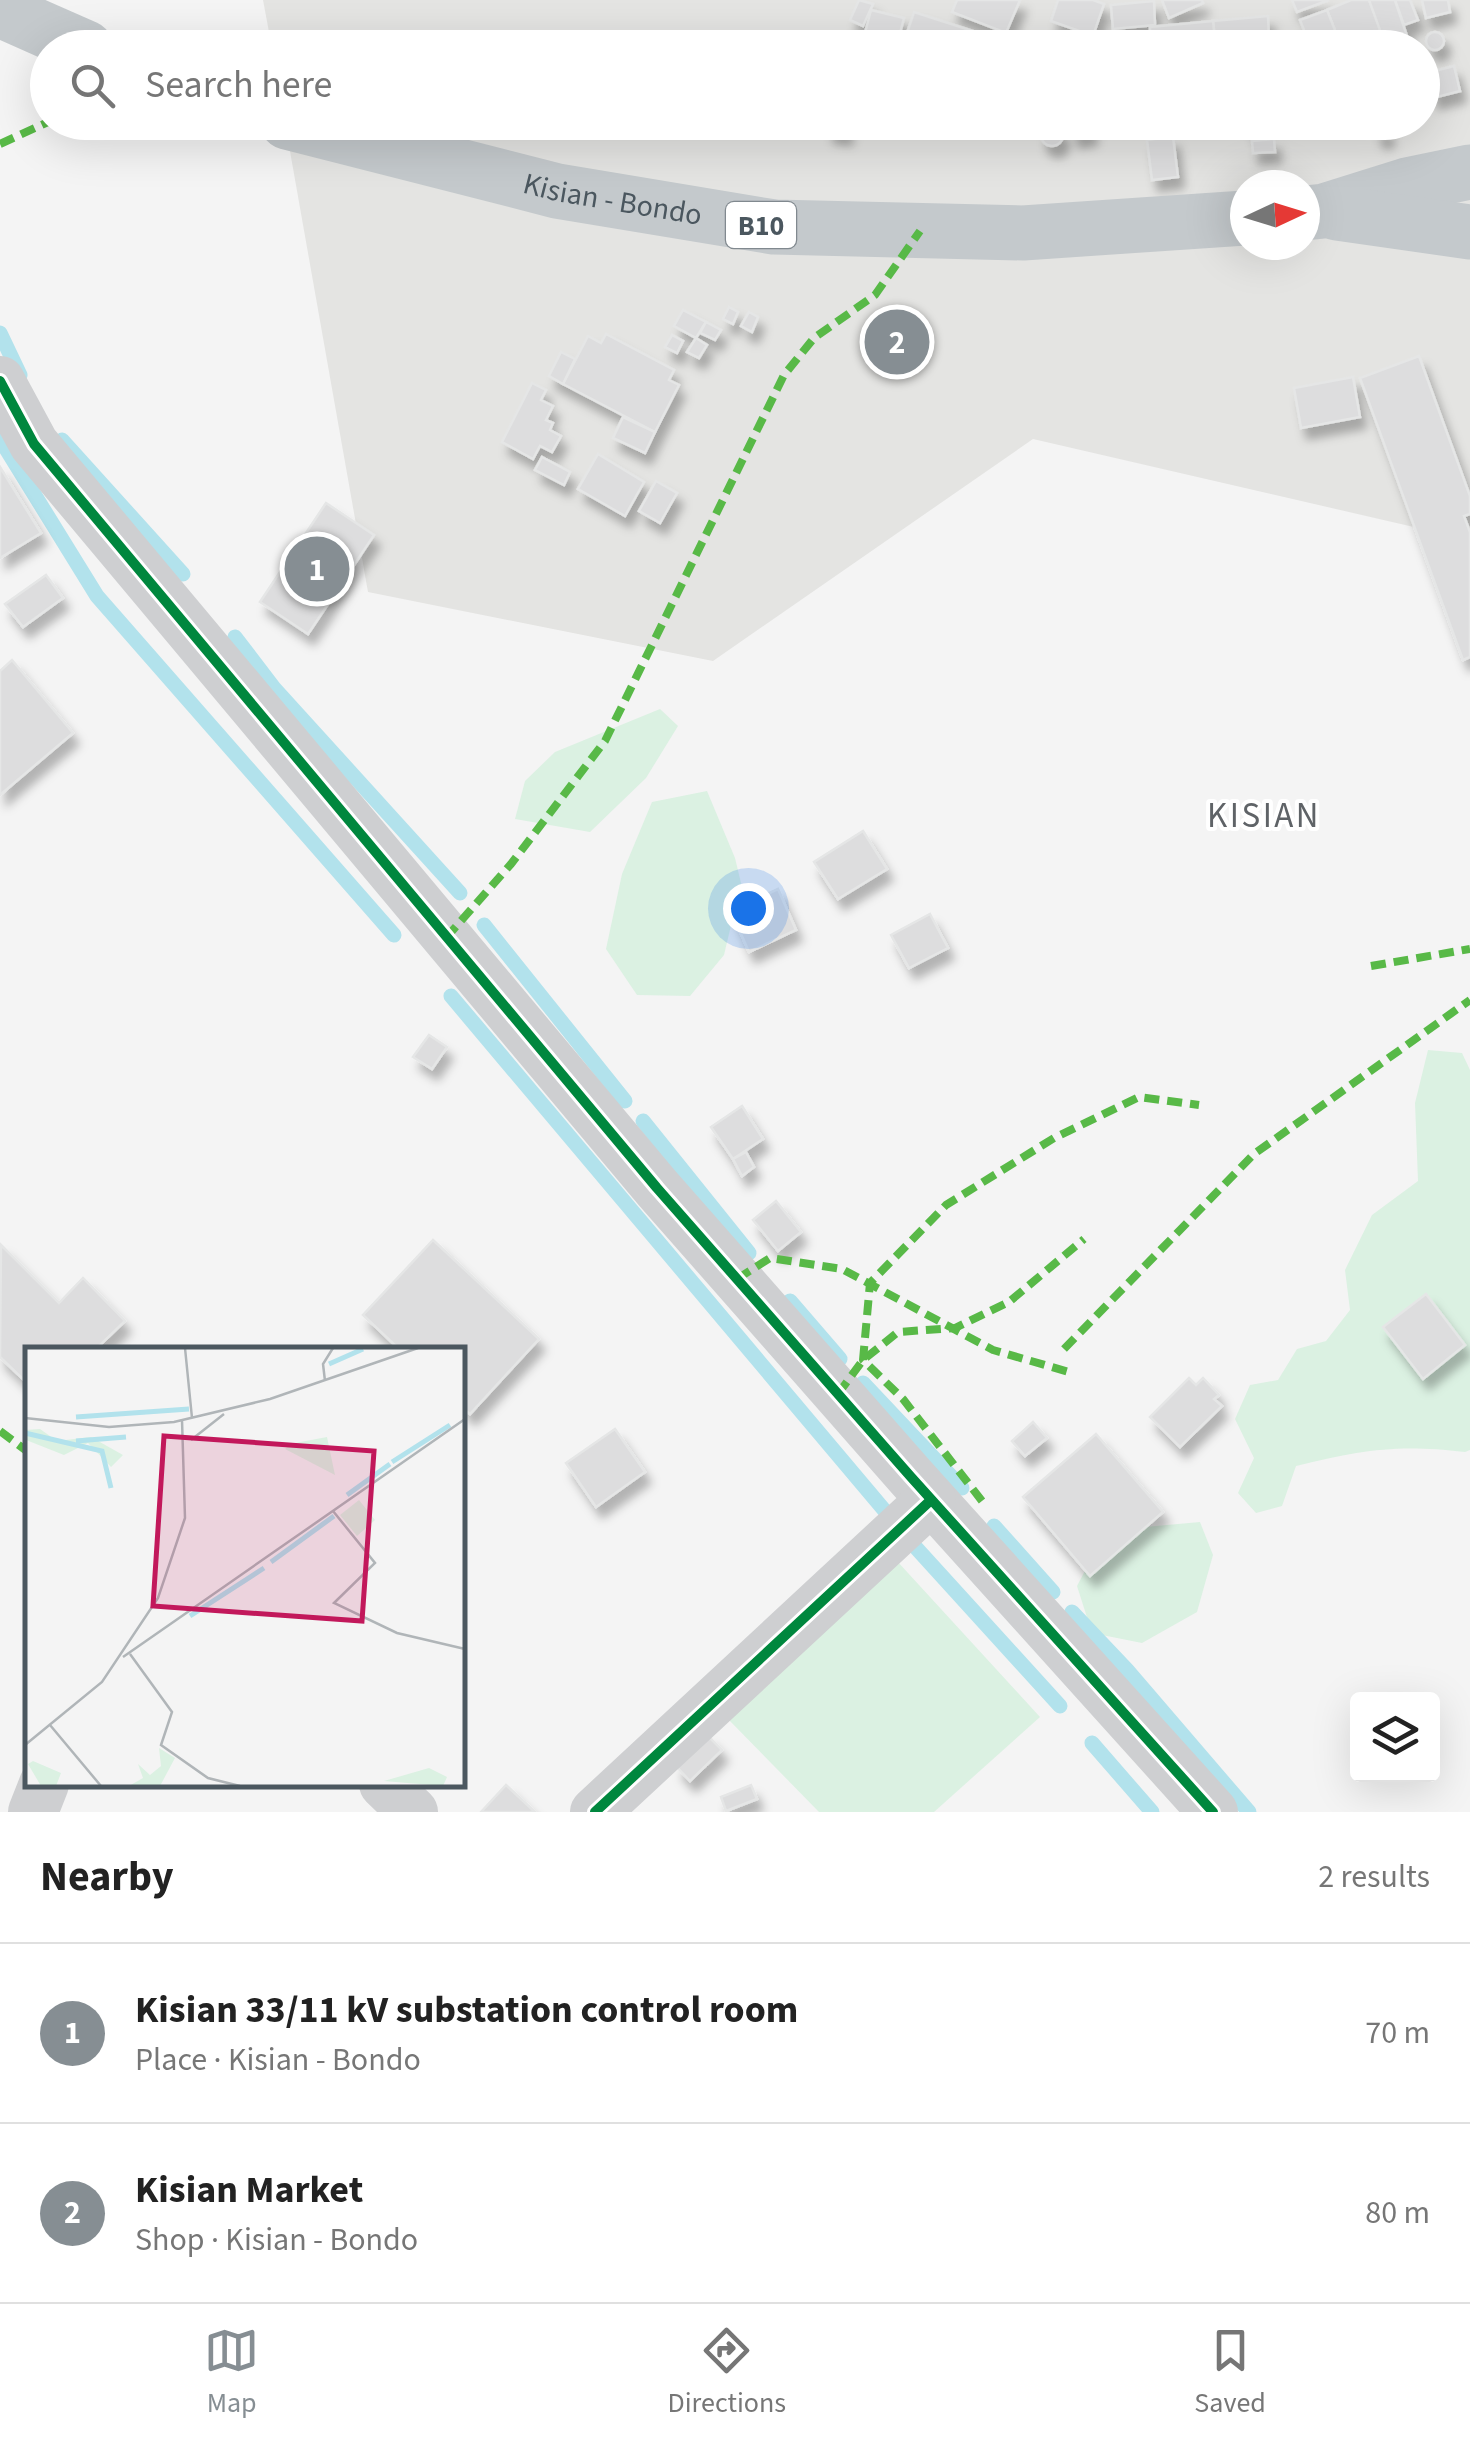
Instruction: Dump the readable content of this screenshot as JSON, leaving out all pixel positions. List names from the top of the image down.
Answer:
{
  "streets": {
    "highway": ["Kisian - Bondo", "B10"]
  },
  "districts": ["KISIAN"],
  "north": "right",
  "page": {
    "search": "Search here",
    "pins": ["2", "1"],
    "heading": ["Nearby", "2 results"],
    "list": [
      {
        "mark": "1",
        "name": "Kisian 33/11 kV substation control room",
        "note": "Place · Kisian - Bondo",
        "value": "70 m"
      },
      {
        "mark": "2",
        "name": "Kisian Market",
        "note": "Shop · Kisian - Bondo",
        "value": "80 m"
      }
    ],
    "nav": ["Map", "Directions", "Saved"]
  }
}
